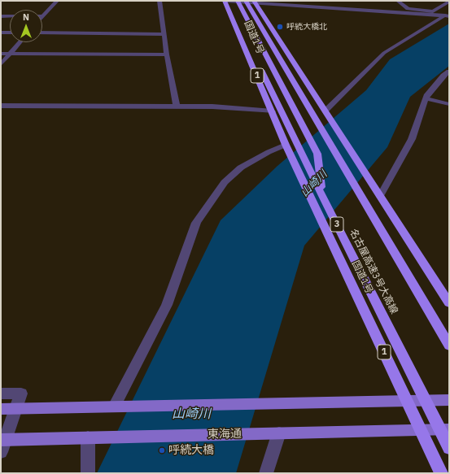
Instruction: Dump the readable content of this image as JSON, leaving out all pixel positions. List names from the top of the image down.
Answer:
{
  "streets": {
    "highway": [
      "国道1号",
      "1",
      "3",
      "名古屋高速3号大高線"
    ],
    "main road": ["東海通"]
  },
  "crossings": [
    ["国道1号", "名古屋高速3号大高線"],
    ["国道1号", "東海通"]
  ],
  "water": ["山崎川"],
  "places": ["呼続大橋北", "呼続大橋"],
  "north": "top"
}
